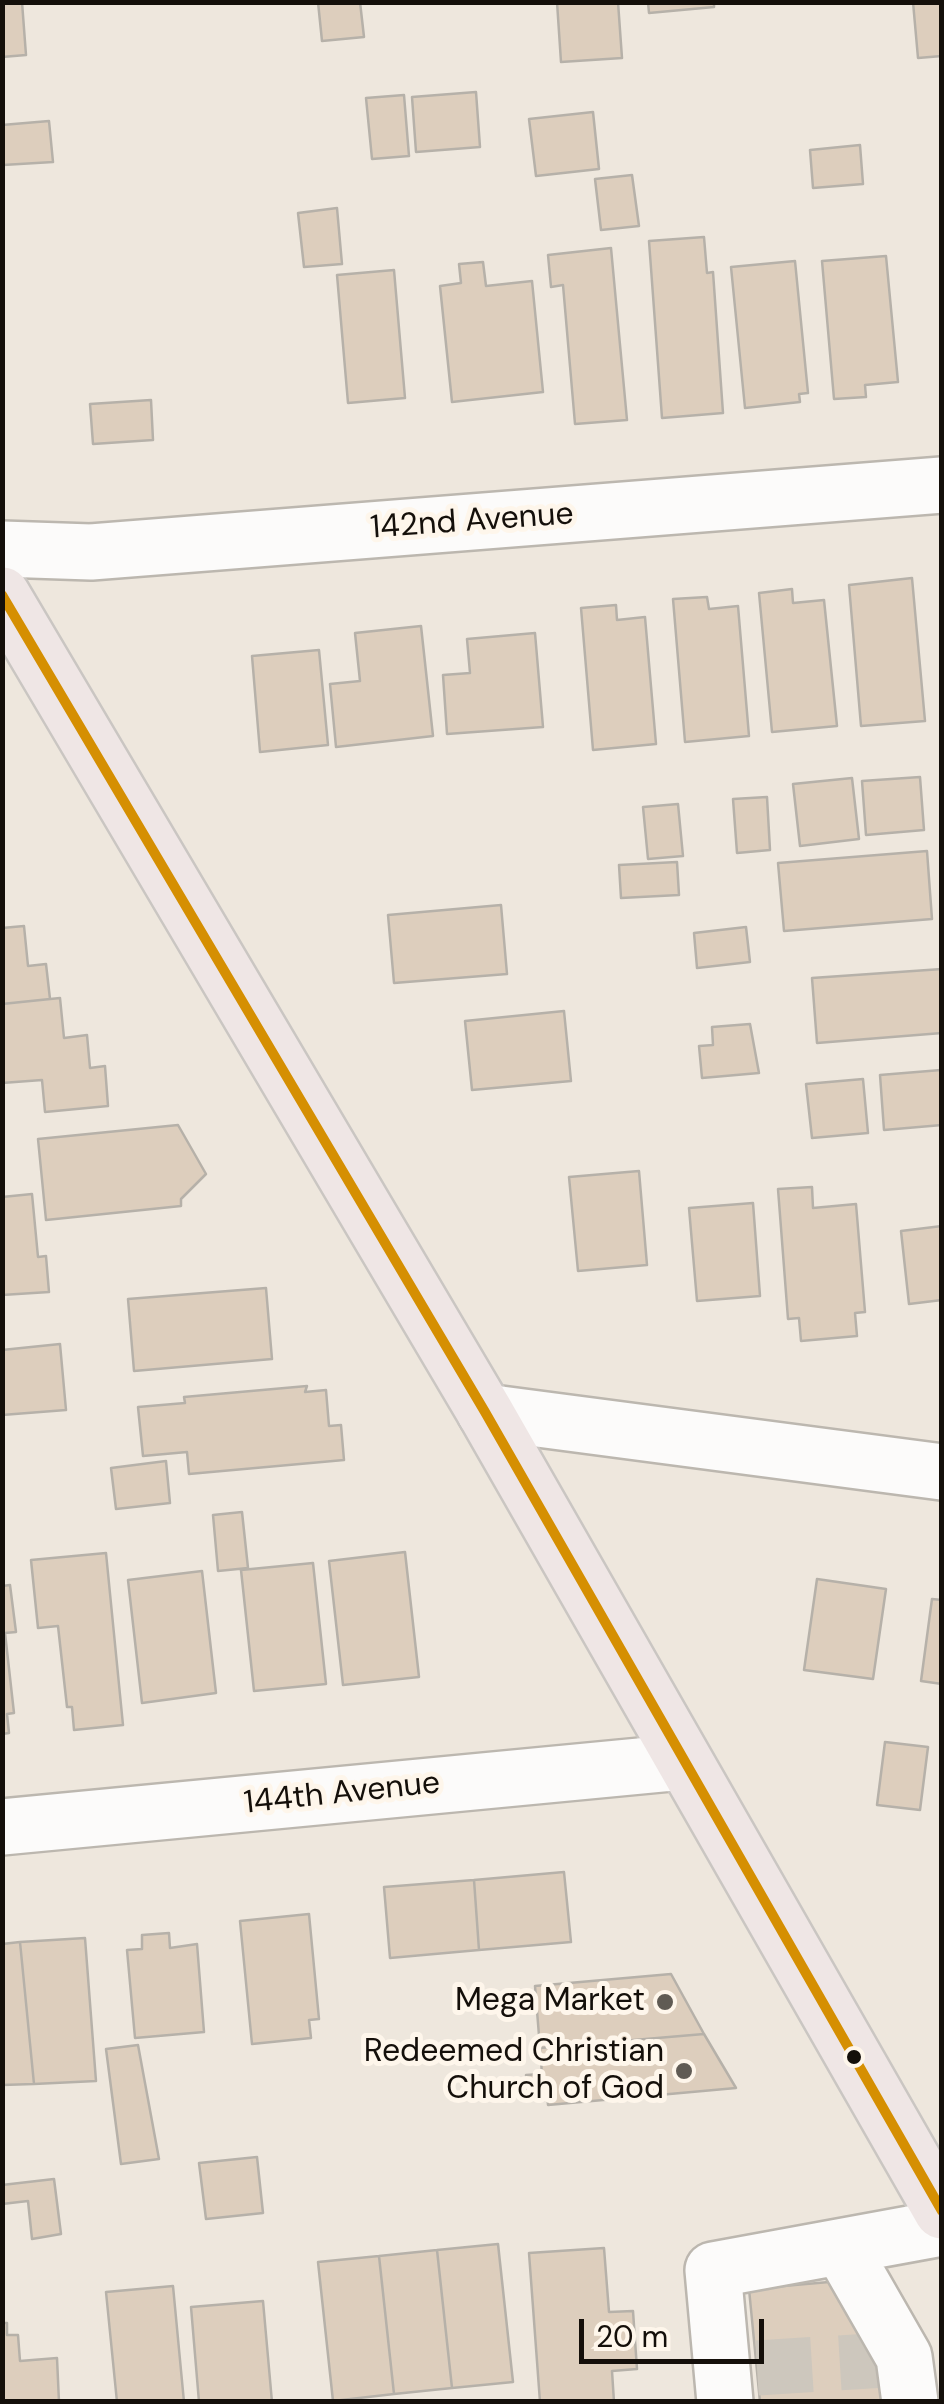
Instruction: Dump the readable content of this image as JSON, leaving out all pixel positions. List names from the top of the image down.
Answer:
{
  "streets": {
    "street": ["142nd Avenue", "144th Avenue"]
  },
  "places": ["Mega Market", "Redeemed Christian Church of God"],
  "scale_bar": "20 m"
}
